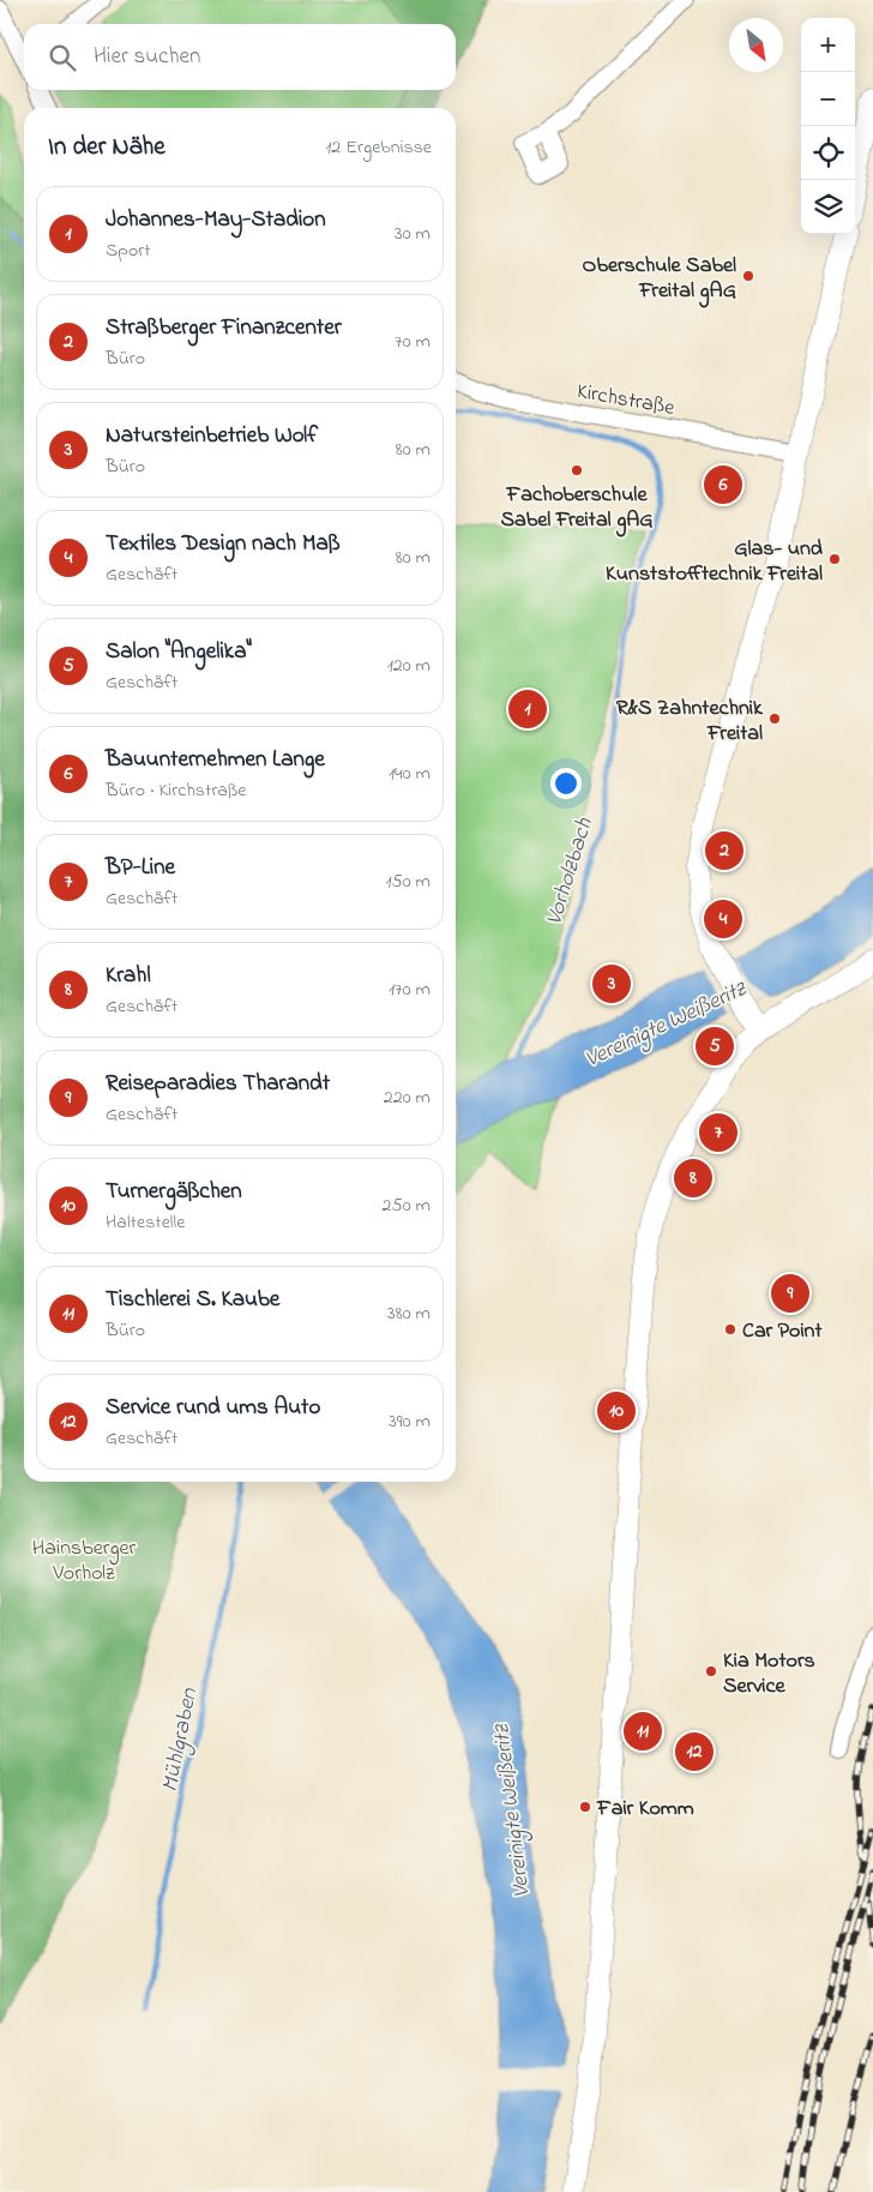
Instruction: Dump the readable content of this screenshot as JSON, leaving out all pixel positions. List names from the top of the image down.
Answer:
{
  "streets": {
    "street": ["Kirchstraße"]
  },
  "water": ["Vorholzbach", "Vereinigte Weißeritz", "Mühlgraben"],
  "parks": ["Hainsberger Vorholz"],
  "places": [
    "Oberschule Sabel Freital gAG",
    "Fachoberschule Sabel Freital gAG",
    "Glas- und Kunststofftechnik Freital",
    "R&S Zahntechnik Freital",
    "Car Point",
    "Kia Motors Service",
    "Fair Komm"
  ],
  "north": "bottom right",
  "page": {
    "map_buttons": ["+", "−"],
    "search": "Hier suchen",
    "heading": ["In der Nähe", "12 Ergebnisse"],
    "list": [
      {
        "mark": "1",
        "name": "Johannes-May-Stadion",
        "note": "Sport",
        "value": "30 m"
      },
      {
        "mark": "2",
        "name": "Straßberger Finanzcenter",
        "note": "Büro",
        "value": "70 m"
      },
      {
        "mark": "3",
        "name": "Natursteinbetrieb Wolf",
        "note": "Büro",
        "value": "80 m"
      },
      {
        "mark": "4",
        "name": "Textiles Design nach Maß",
        "note": "Geschäft",
        "value": "80 m"
      },
      {
        "mark": "5",
        "name": "Salon \"Angelika\"",
        "note": "Geschäft",
        "value": "120 m"
      },
      {
        "mark": "6",
        "name": "Bauunternehmen Lange",
        "note": "Büro · Kirchstraße",
        "value": "140 m"
      },
      {
        "mark": "7",
        "name": "BP-Line",
        "note": "Geschäft",
        "value": "150 m"
      },
      {
        "mark": "8",
        "name": "Krahl",
        "note": "Geschäft",
        "value": "170 m"
      },
      {
        "mark": "9",
        "name": "Reiseparadies Tharandt",
        "note": "Geschäft",
        "value": "220 m"
      },
      {
        "mark": "10",
        "name": "Turnergäßchen",
        "note": "Haltestelle",
        "value": "250 m"
      },
      {
        "mark": "11",
        "name": "Tischlerei S. Kaube",
        "note": "Büro",
        "value": "380 m"
      },
      {
        "mark": "12",
        "name": "Service rund ums Auto",
        "note": "Geschäft",
        "value": "390 m"
      }
    ],
    "pins": [
      "6",
      "1",
      "2",
      "4",
      "3",
      "5",
      "7",
      "8",
      "9",
      "10",
      "11",
      "12"
    ]
  }
}
